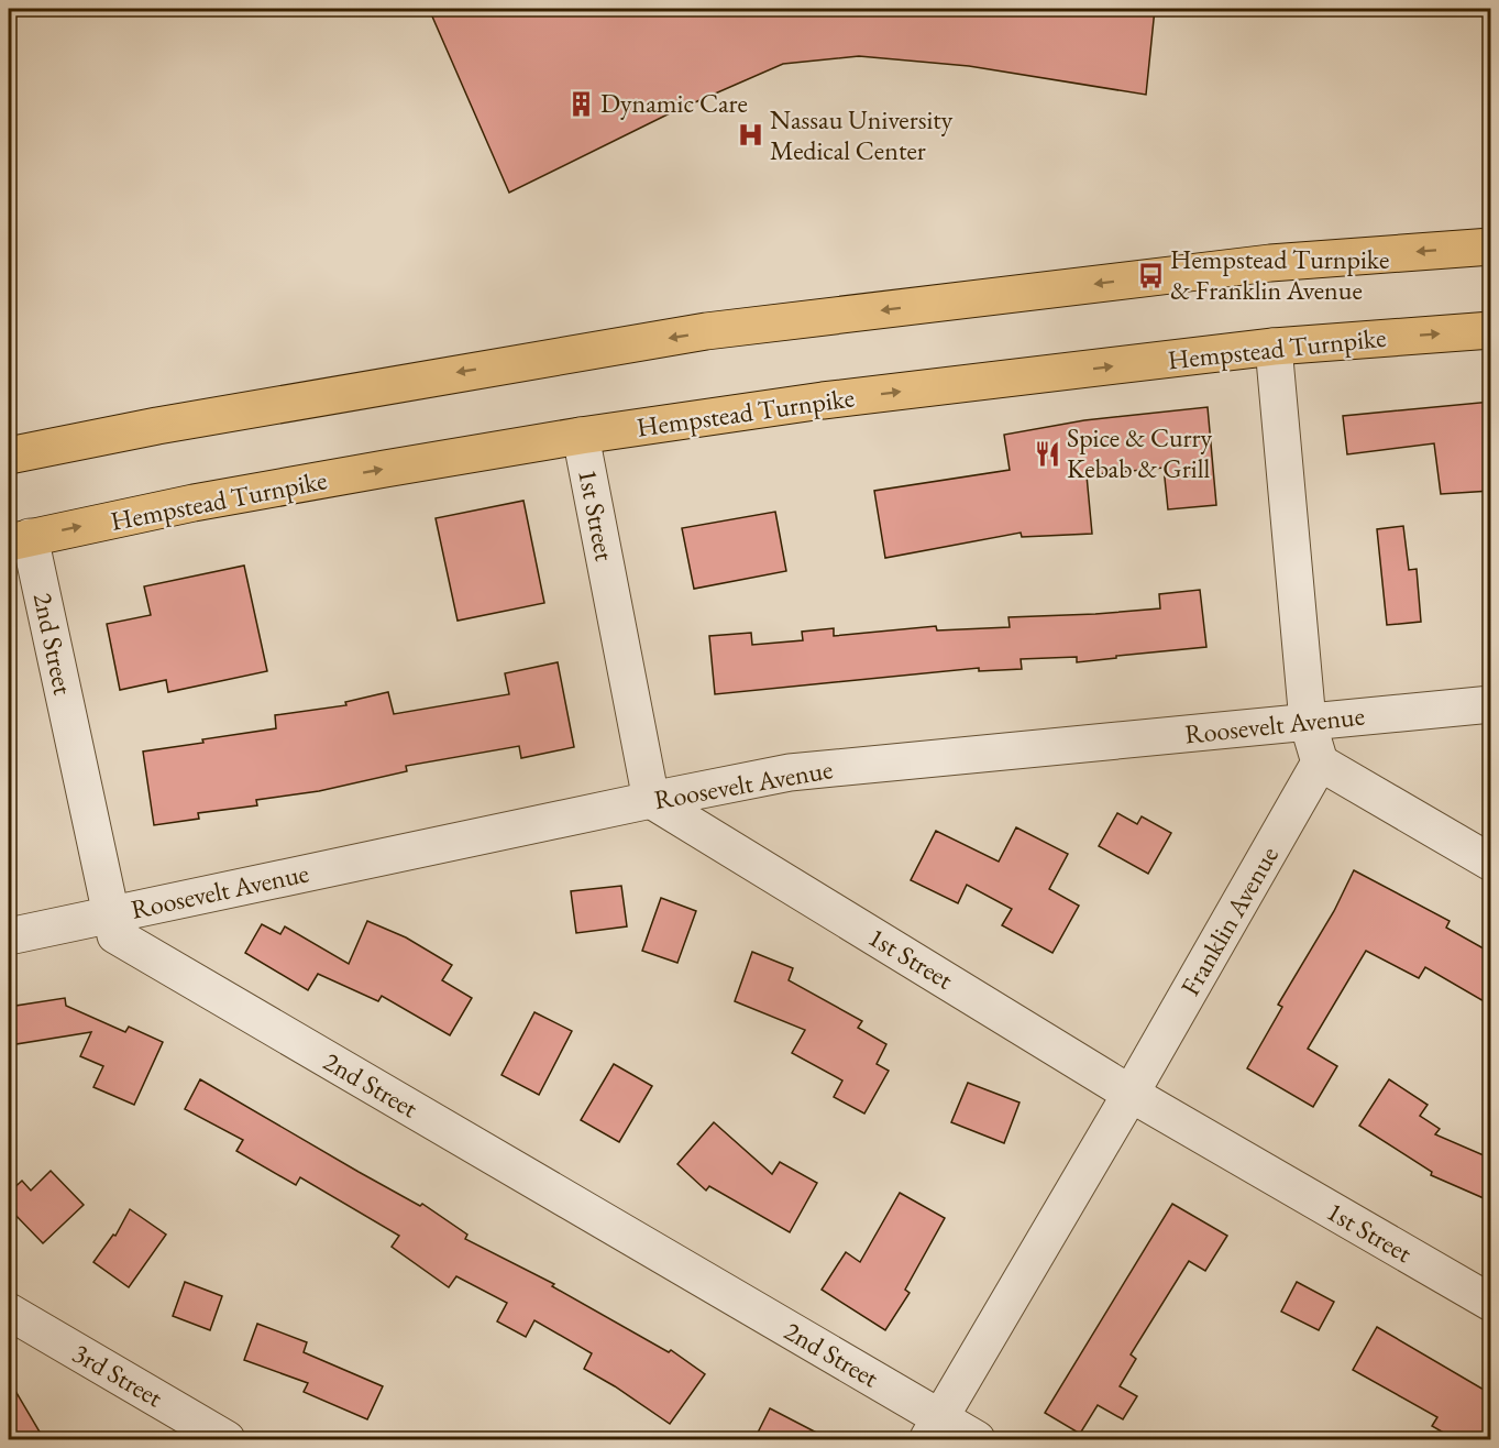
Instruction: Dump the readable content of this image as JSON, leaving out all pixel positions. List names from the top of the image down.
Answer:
{
  "streets": {
    "main road": ["Hempstead Turnpike"],
    "street": [
      "1st Street",
      "2nd Street",
      "Roosevelt Avenue",
      "Franklin Avenue",
      "3rd Street"
    ]
  },
  "crossings": [
    ["Hempstead Turnpike", "1st Street"],
    ["Hempstead Turnpike", "2nd Street"],
    ["1st Street", "Roosevelt Avenue"],
    ["1st Street", "Franklin Avenue"],
    ["2nd Street", "Roosevelt Avenue"],
    ["2nd Street", "Franklin Avenue"]
  ],
  "places": {
    "building": ["Dynamic Care"],
    "hospital": ["Nassau University Medical Center"],
    "bus stop": ["Hempstead Turnpike & Franklin Avenue"],
    "restaurant": ["Spice & Curry Kebab & Grill"]
  }
}
